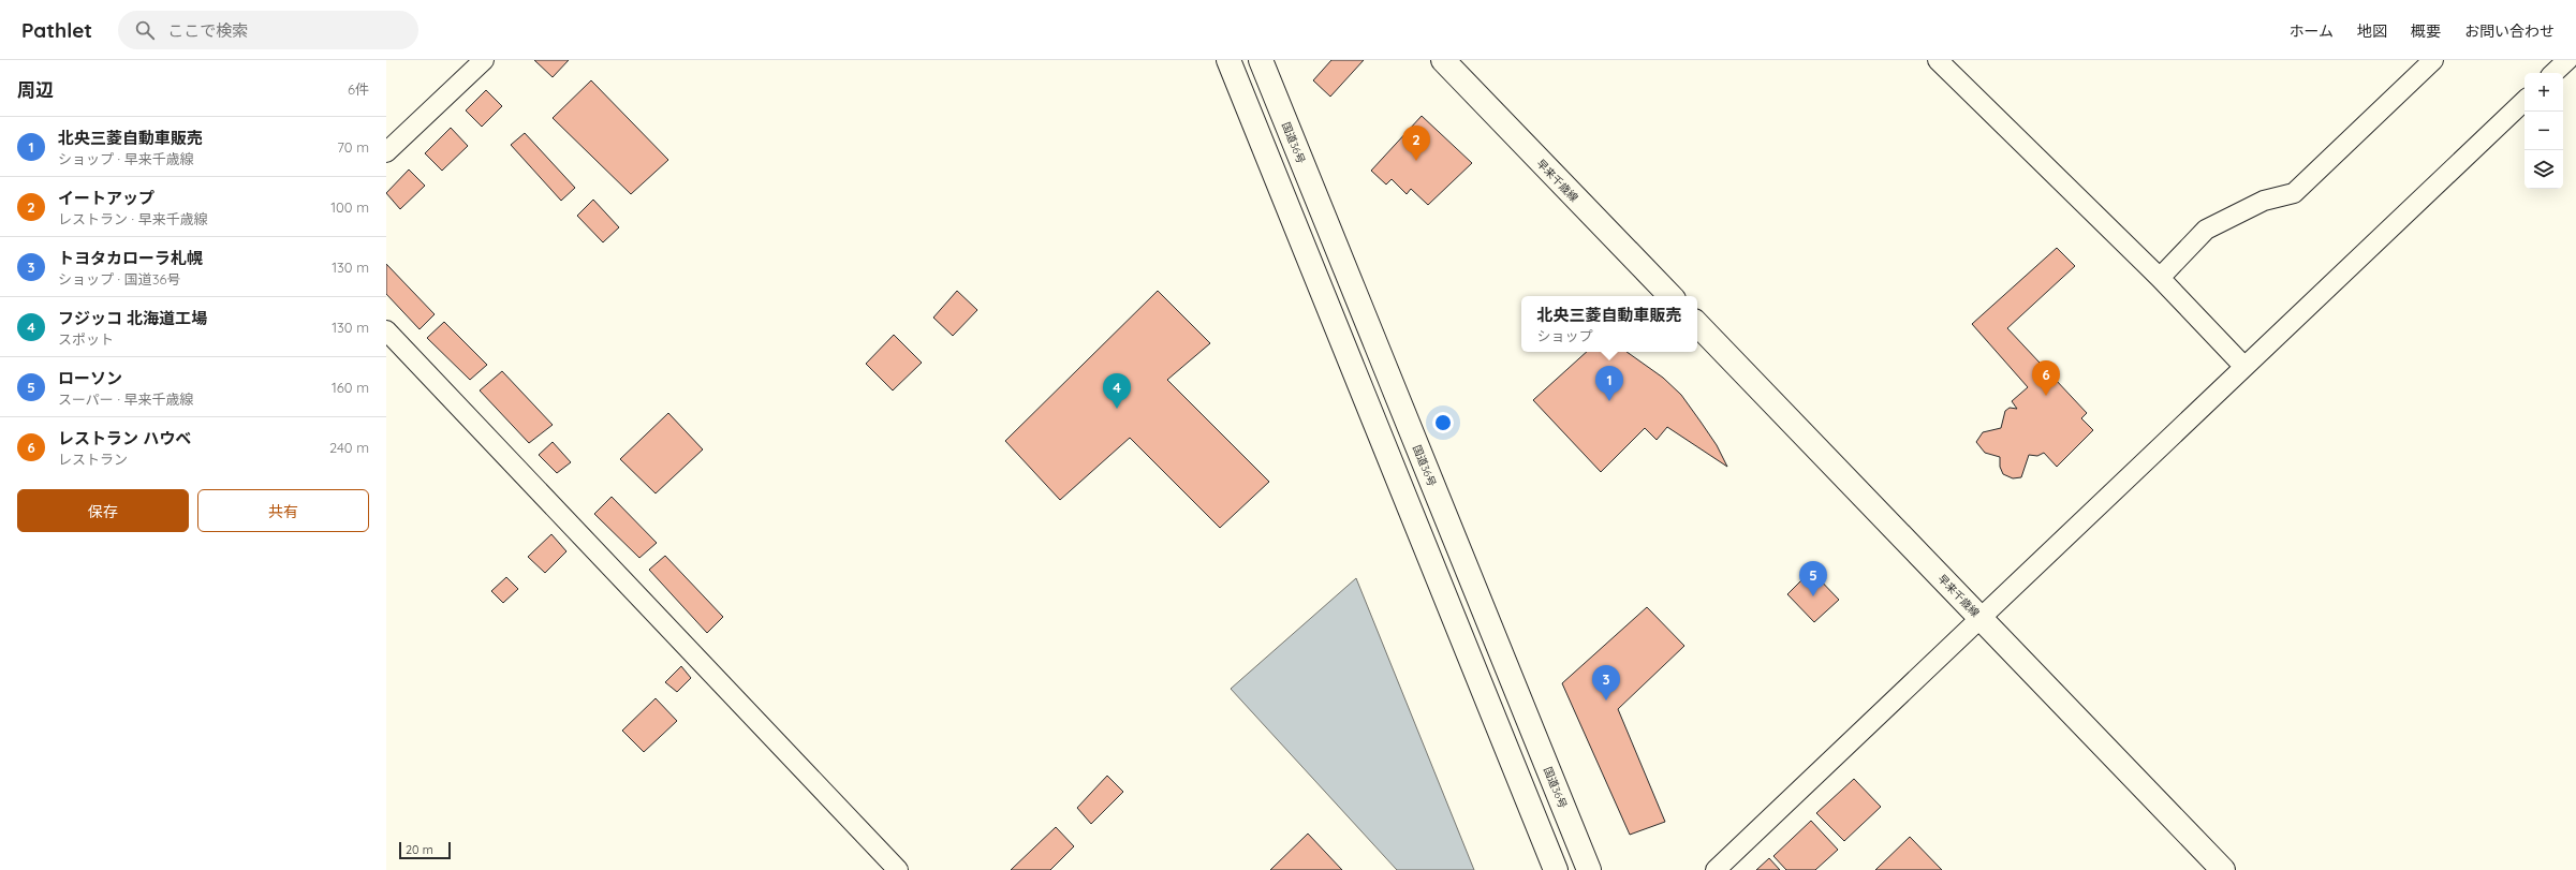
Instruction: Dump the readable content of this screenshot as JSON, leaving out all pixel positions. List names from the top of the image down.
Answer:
{
  "streets": {
    "main road": ["国道36号", "早来千歳線"]
  },
  "scale_bar": "20 m",
  "page": {
    "header": "Pathlet",
    "search": "ここで検索",
    "nav": [
      "ホーム",
      "地図",
      "概要",
      "お問い合わせ"
    ],
    "heading": ["周辺", "6件"],
    "map_buttons": ["+", "−"],
    "list": [
      {
        "mark": "1",
        "name": "北央三菱自動車販売",
        "note": "ショップ · 早来千歳線",
        "value": "70 m"
      },
      {
        "mark": "2",
        "name": "イートアップ",
        "note": "レストラン · 早来千歳線",
        "value": "100 m"
      },
      {
        "mark": "3",
        "name": "トヨタカローラ札幌",
        "note": "ショップ · 国道36号",
        "value": "130 m"
      },
      {
        "mark": "4",
        "name": "フジッコ 北海道工場",
        "note": "スポット",
        "value": "130 m"
      },
      {
        "mark": "5",
        "name": "ローソン",
        "note": "スーパー · 早来千歳線",
        "value": "160 m"
      },
      {
        "mark": "6",
        "name": "レストラン ハウベ",
        "note": "レストラン",
        "value": "240 m"
      }
    ],
    "pins": [
      "2",
      "6",
      "1",
      "4",
      "5",
      "3"
    ],
    "popup": ["北央三菱自動車販売", "ショップ"],
    "buttons": ["保存", "共有"],
    "scale": "20 m"
  }
}
